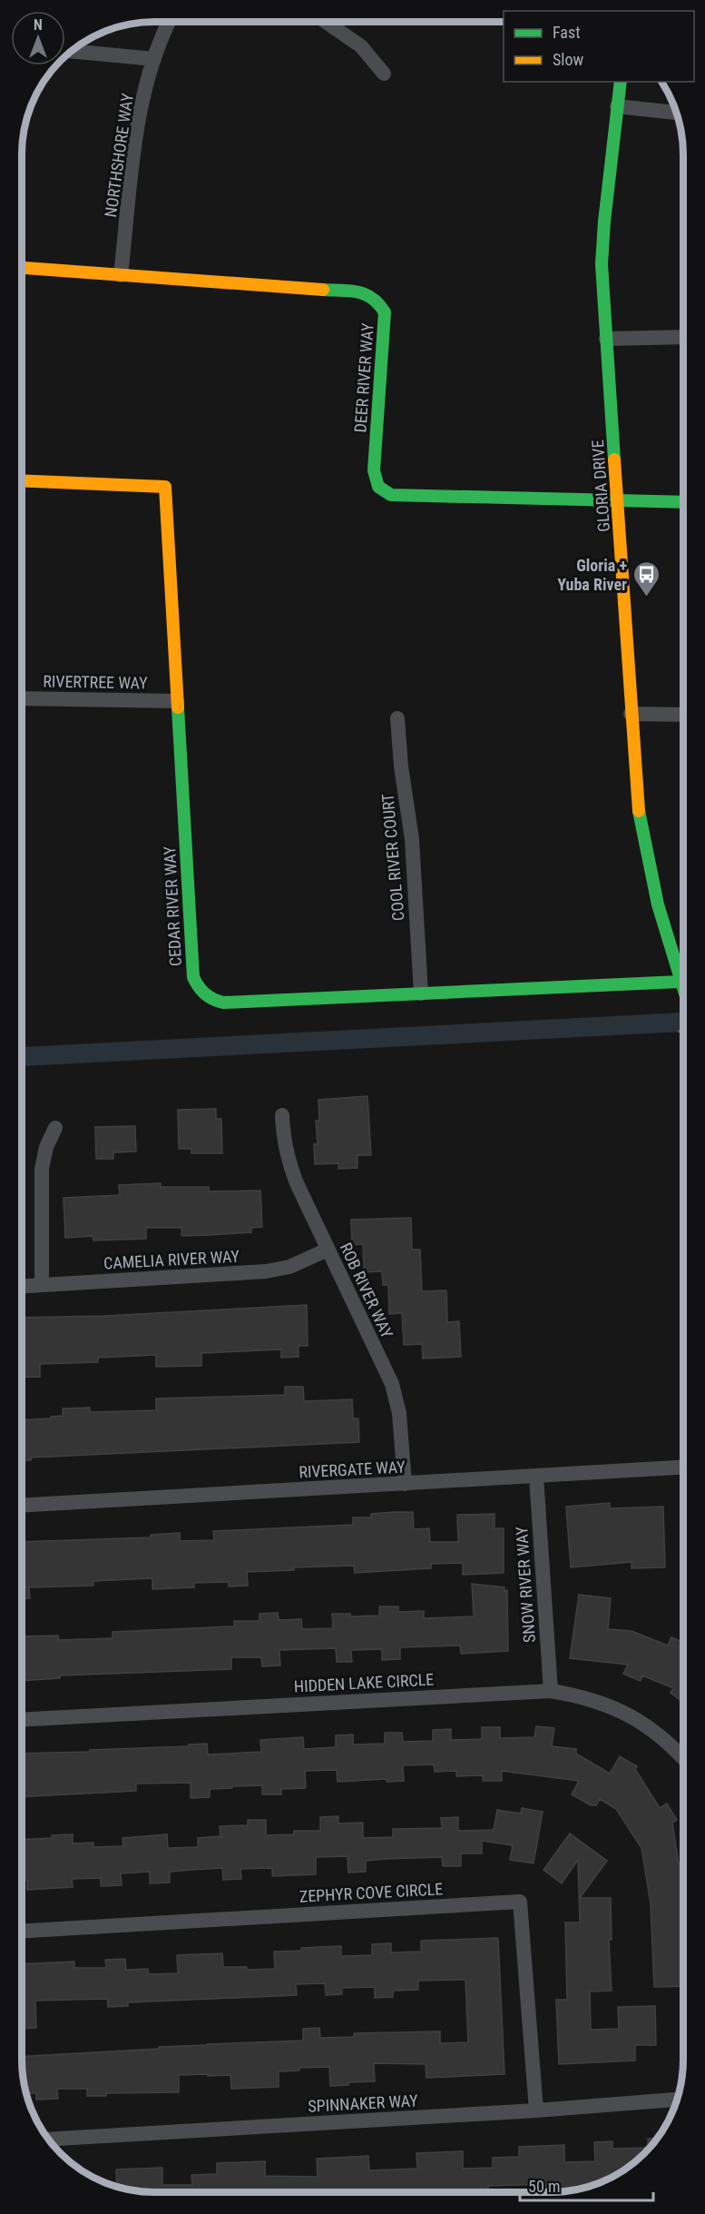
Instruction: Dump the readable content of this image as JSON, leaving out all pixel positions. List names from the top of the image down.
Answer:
{
  "streets": {
    "street": [
      "NORTHSHORE WAY",
      "DEER RIVER WAY",
      "GLORIA DRIVE",
      "RIVERTREE WAY",
      "COOL RIVER COURT",
      "CEDAR RIVER WAY",
      "CAMELIA RIVER WAY",
      "ROB RIVER WAY",
      "RIVERGATE WAY",
      "SNOW RIVER WAY",
      "HIDDEN LAKE CIRCLE",
      "ZEPHYR COVE CIRCLE",
      "SPINNAKER WAY"
    ]
  },
  "crossings": [
    ["NORTHSHORE WAY", "DEER RIVER WAY"],
    ["DEER RIVER WAY", "GLORIA DRIVE"],
    ["GLORIA DRIVE", "CEDAR RIVER WAY"],
    ["RIVERTREE WAY", "CEDAR RIVER WAY"],
    ["COOL RIVER COURT", "CEDAR RIVER WAY"],
    ["CAMELIA RIVER WAY", "ROB RIVER WAY"],
    ["ROB RIVER WAY", "RIVERGATE WAY"],
    ["RIVERGATE WAY", "SNOW RIVER WAY"],
    ["SNOW RIVER WAY", "HIDDEN LAKE CIRCLE"],
    ["ZEPHYR COVE CIRCLE", "SPINNAKER WAY"]
  ],
  "places": {
    "bus stop": ["Gloria + Yuba River"]
  },
  "legend": ["Fast", "Slow"],
  "scale_bar": "50 m",
  "north": "top"
}
